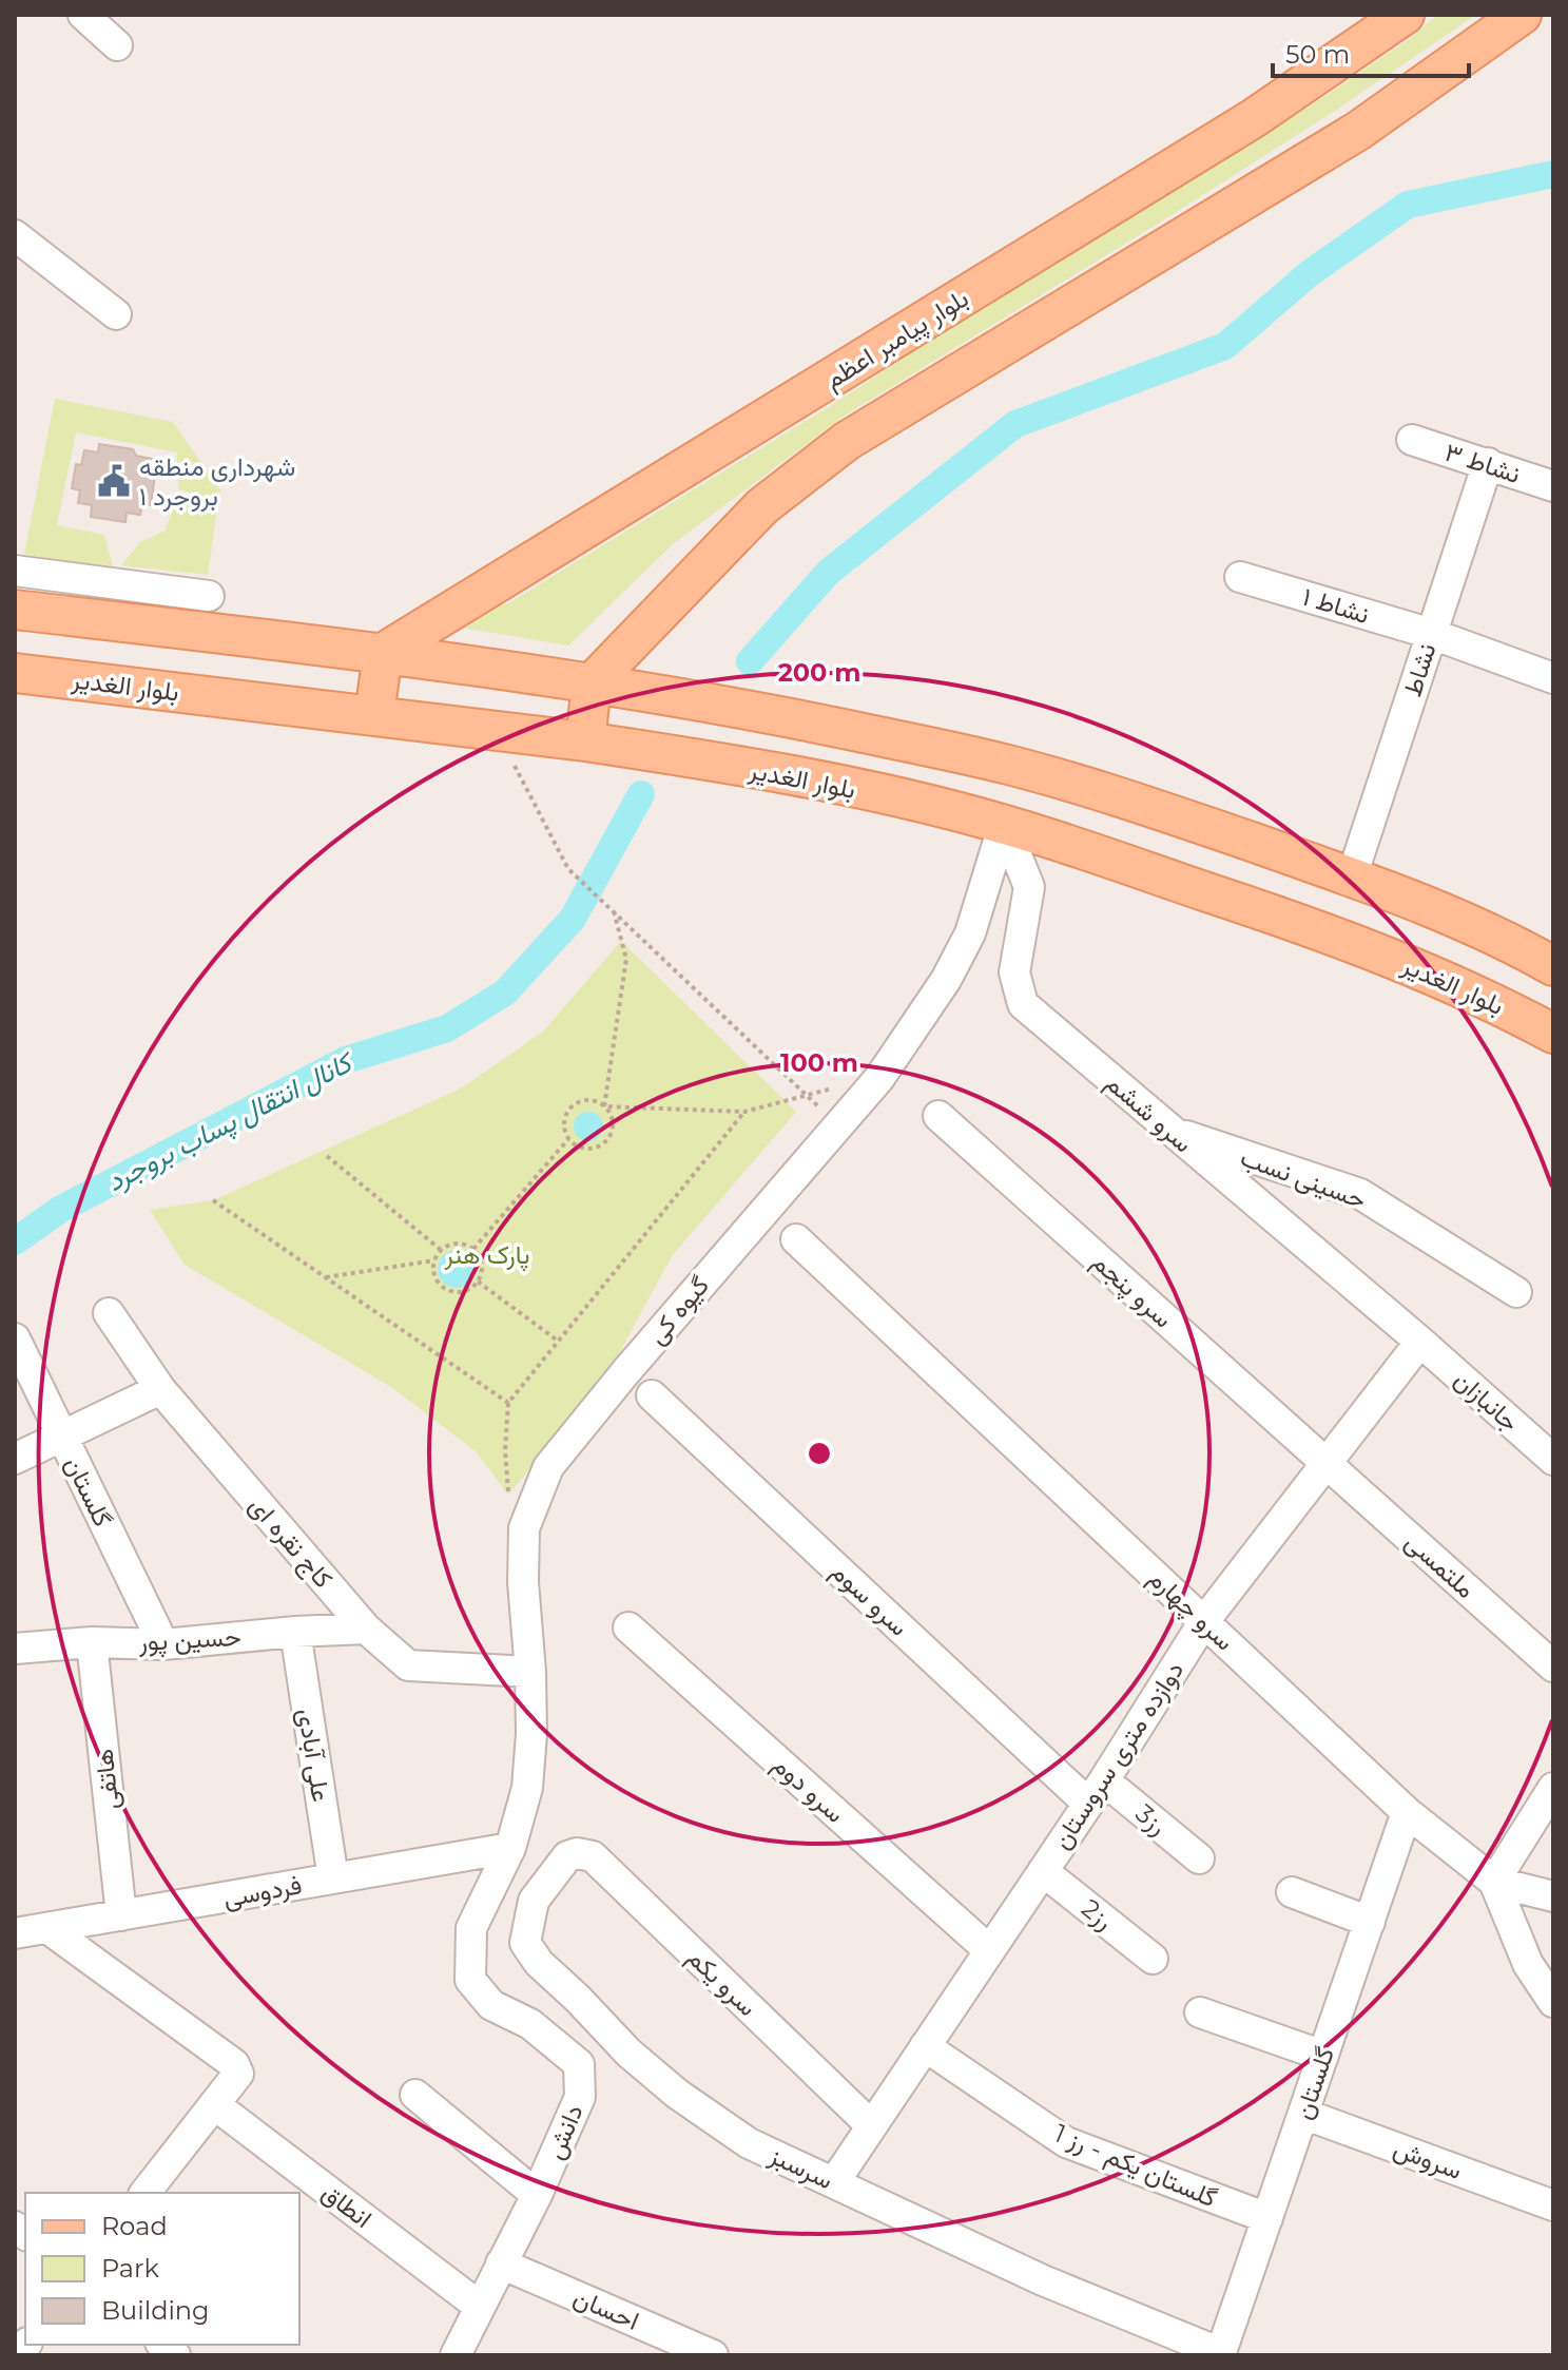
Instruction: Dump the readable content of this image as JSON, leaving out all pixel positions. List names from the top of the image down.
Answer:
{
  "streets": {
    "main road": ["بلوار پیامبر اعظم", "بلوار الغدیر"],
    "street": [
      "نشاط ۳",
      "نشاط ۱",
      "نشاط",
      "سرو ششم",
      "حسینی نسب",
      "سرو پنجم",
      "گیوه کی",
      "جانبازان",
      "گلستان",
      "کاج نقره ای",
      "ملتمسی",
      "سرو سوم",
      "سرو چهارم",
      "حسین پور",
      "علی آبادی",
      "دوازده متری سروستان",
      "هاتفی",
      "سرو دوم",
      "رز3",
      "فردوسی",
      "رز2",
      "سرو یکم",
      "دانش",
      "سروش",
      "گلستان یکم - رز 1",
      "سرسبز",
      "انطاق",
      "احسان"
    ]
  },
  "crossings": [
    ["نشاط ۳", "نشاط"],
    ["نشاط ۱", "نشاط"],
    ["بلوار الغدیر", "سرو ششم"],
    ["بلوار الغدیر", "گیوه کی"],
    ["سرو ششم", "حسینی نسب"],
    ["سرو ششم", "گیوه کی"],
    ["سرو ششم", "جانبازان"],
    ["سرو ششم", "دوازده متری سروستان"],
    ["سرو پنجم", "ملتمسی"],
    ["سرو پنجم", "دوازده متری سروستان"],
    ["گیوه کی", "کاج نقره ای"],
    ["گیوه کی", "فردوسی"],
    ["جانبازان", "دوازده متری سروستان"],
    ["گلستان", "سرو چهارم"],
    ["گلستان", "حسین پور"],
    ["گلستان", "سروش"],
    ["گلستان", "گلستان یکم - رز 1"],
    ["گلستان", "سرسبز"],
    ["کاج نقره ای", "حسین پور"],
    ["ملتمسی", "دوازده متری سروستان"],
    ["سرو سوم", "دوازده متری سروستان"],
    ["سرو سوم", "رز3"],
    ["سرو چهارم", "دوازده متری سروستان"],
    ["حسین پور", "علی آبادی"],
    ["حسین پور", "هاتفی"],
    ["علی آبادی", "فردوسی"],
    ["دوازده متری سروستان", "سرو دوم"],
    ["دوازده متری سروستان", "رز3"],
    ["دوازده متری سروستان", "رز2"],
    ["دوازده متری سروستان", "سرو یکم"],
    ["دوازده متری سروستان", "گلستان یکم - رز 1"],
    ["دوازده متری سروستان", "سرسبز"],
    ["هاتفی", "فردوسی"],
    ["سرو یکم", "سرسبز"],
    ["دانش", "انطاق"],
    ["دانش", "احسان"]
  ],
  "water": ["کانال انتقال پساب بروجرد"],
  "parks": ["پارک هنر"],
  "places": {
    "public building": ["شهرداری منطقه ۱ بروجرد"]
  },
  "legend": ["Road", "Park", "Building"],
  "scale_bar": "50 m",
  "rings": ["200 m", "100 m"]
}
